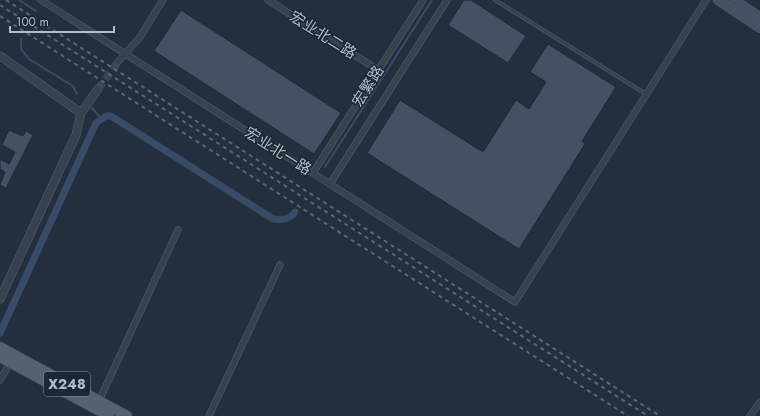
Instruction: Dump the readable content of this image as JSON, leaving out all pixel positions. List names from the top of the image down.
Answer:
{
  "streets": {
    "main road": ["X248"],
    "street": ["宏业北二路", "宏繁路", "宏业北一路"]
  },
  "crossings": [
    ["宏业北二路", "宏繁路"],
    ["宏繁路", "宏业北一路"]
  ],
  "scale_bar": "100 m"
}
